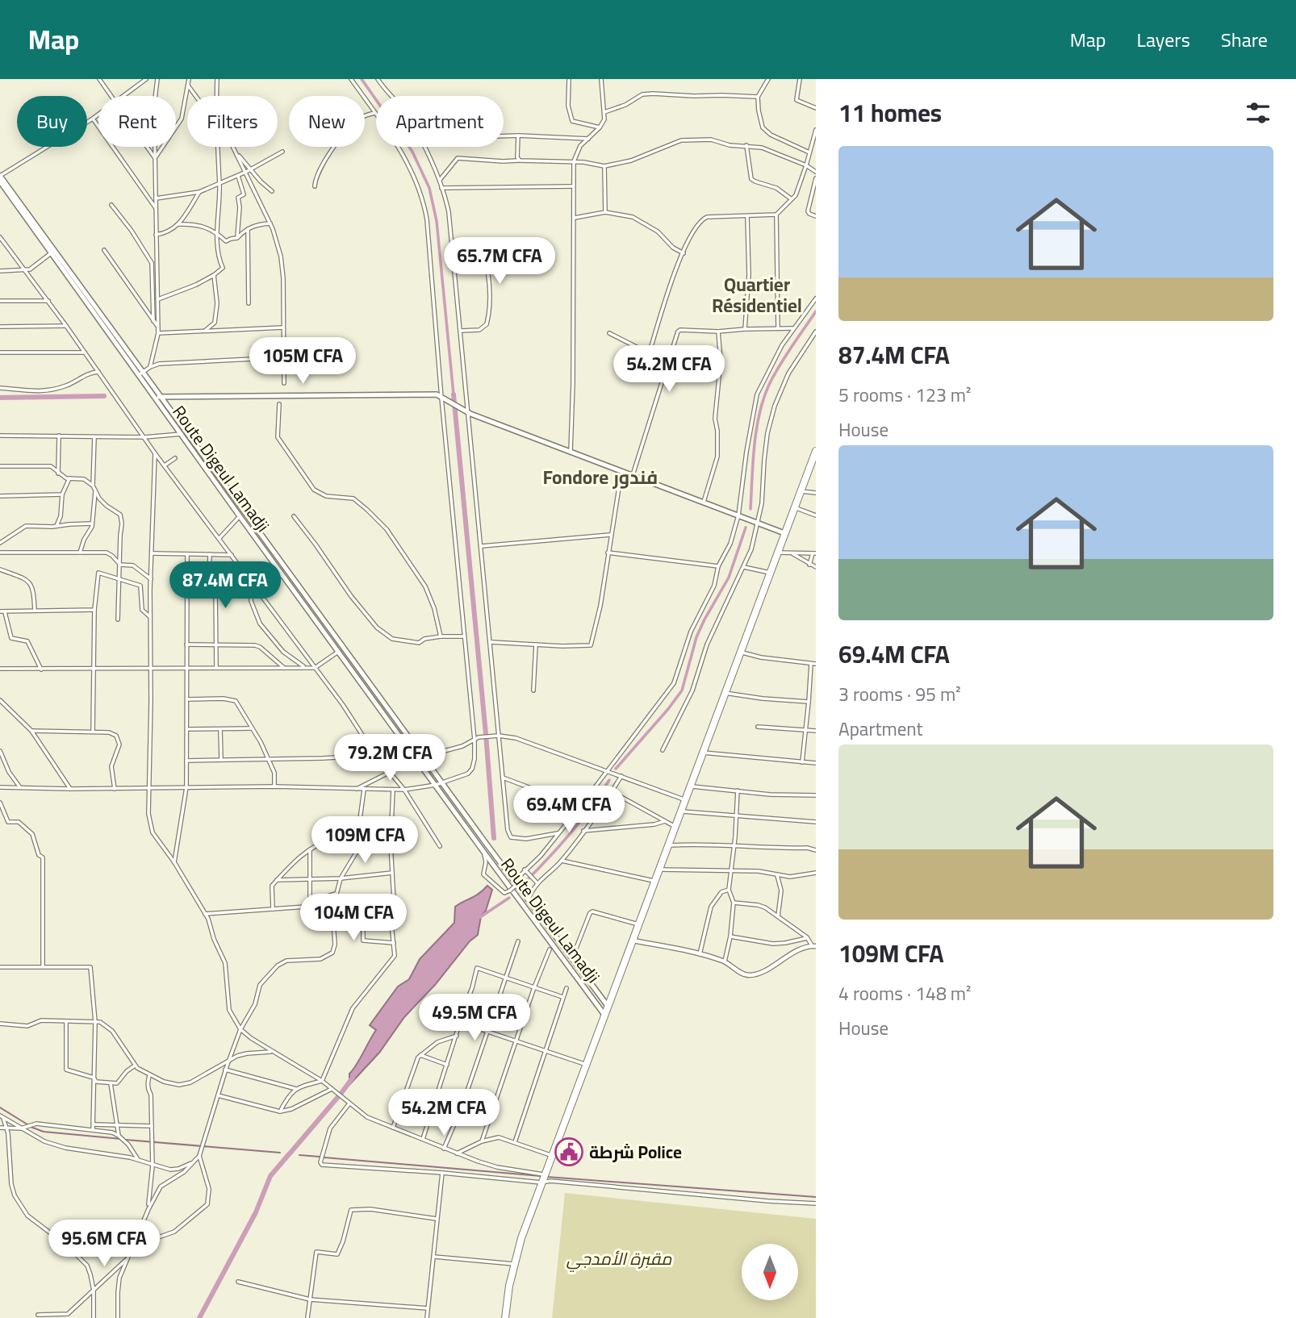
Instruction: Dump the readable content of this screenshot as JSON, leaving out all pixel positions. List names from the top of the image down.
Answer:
{
  "streets": {
    "main road": ["Route Digeul Lamadji"]
  },
  "districts": ["Quartier Résidentiel", "Fondore فندور"],
  "parks": ["مقبرة الأمدجي"],
  "places": {
    "public building": ["شرطة Police"]
  },
  "north": "bottom",
  "page": {
    "header": "Map",
    "nav": ["Map", "Layers", "Share"],
    "heading": "11 homes",
    "chip": [
      "Buy",
      "Rent",
      "Filters",
      "New",
      "Apartment"
    ],
    "list": [
      {
        "name": "87.4M CFA",
        "note": "5 rooms · 123 m² · House"
      },
      {
        "name": "69.4M CFA",
        "note": "3 rooms · 95 m² · Apartment"
      },
      {
        "name": "109M CFA",
        "note": "4 rooms · 148 m² · House"
      }
    ],
    "price": [
      "65.7M CFA",
      "105M CFA",
      "54.2M CFA",
      "87.4M CFA",
      "79.2M CFA",
      "69.4M CFA",
      "109M CFA",
      "104M CFA",
      "49.5M CFA",
      "54.2M CFA",
      "95.6M CFA"
    ]
  }
}
